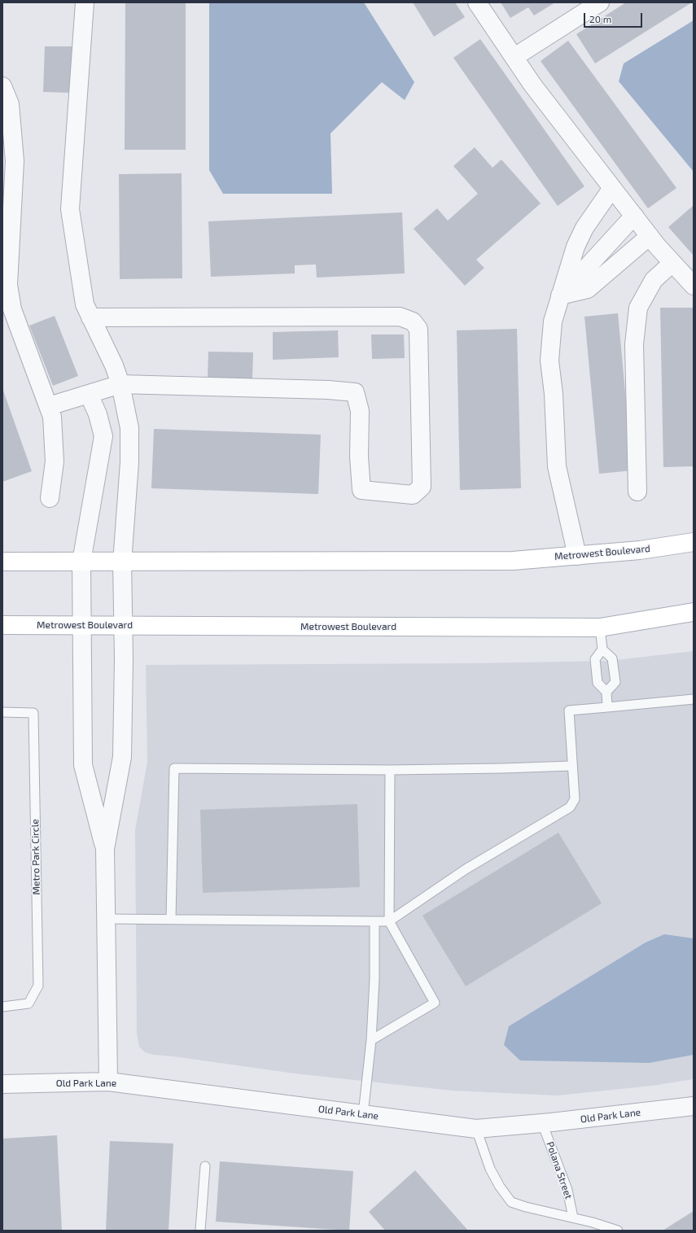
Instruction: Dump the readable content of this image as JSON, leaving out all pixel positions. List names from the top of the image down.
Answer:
{
  "streets": {
    "street": ["Metrowest Boulevard", "Old Park Lane"],
    "lane": ["Metro Park Circle", "Polana Street"]
  },
  "crossings": [
    ["Old Park Lane", "Polana Street"]
  ],
  "scale_bar": "20 m"
}
